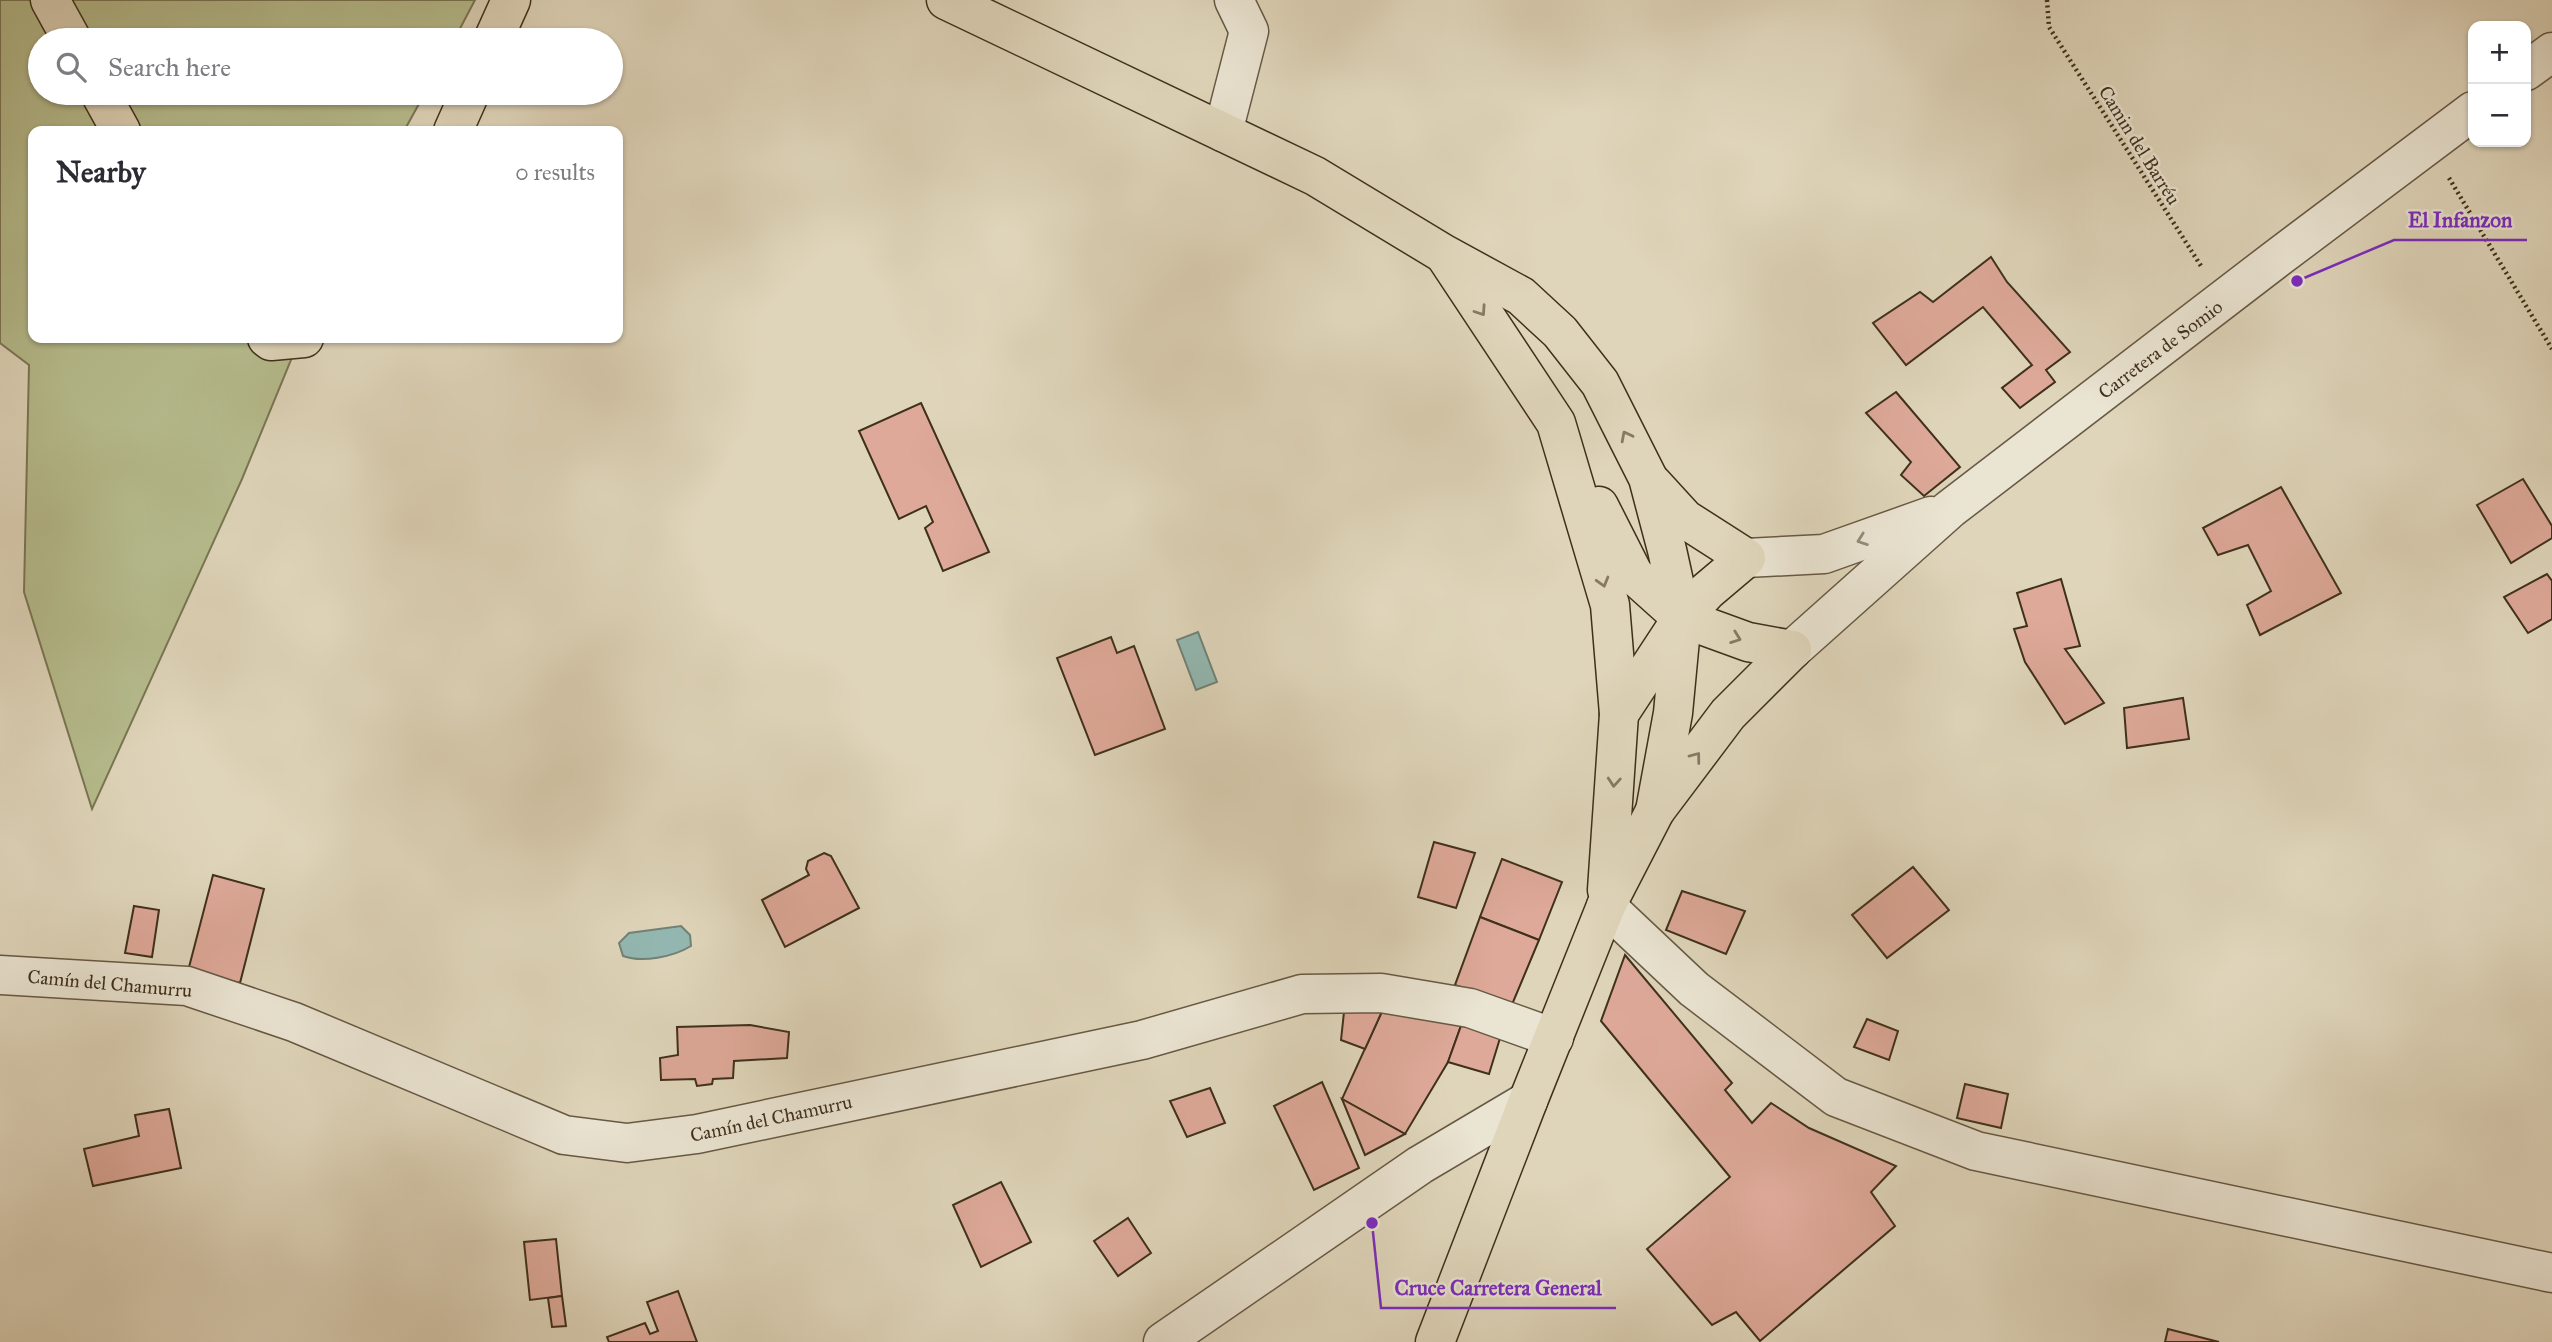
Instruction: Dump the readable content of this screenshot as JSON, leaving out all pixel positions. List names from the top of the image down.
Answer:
{
  "streets": {
    "street": ["Carretera de Somio", "Camín del Chamurru"],
    "path": ["Camin del Barréu"]
  },
  "crossings": [
    ["Camin del Barréu", "Carretera de Somio"]
  ],
  "places": ["El Infanzon", "Cruce Carretera General"],
  "page": {
    "map_buttons": ["+", "−"],
    "search": "Search here",
    "heading": ["Nearby", "0 results"]
  }
}
